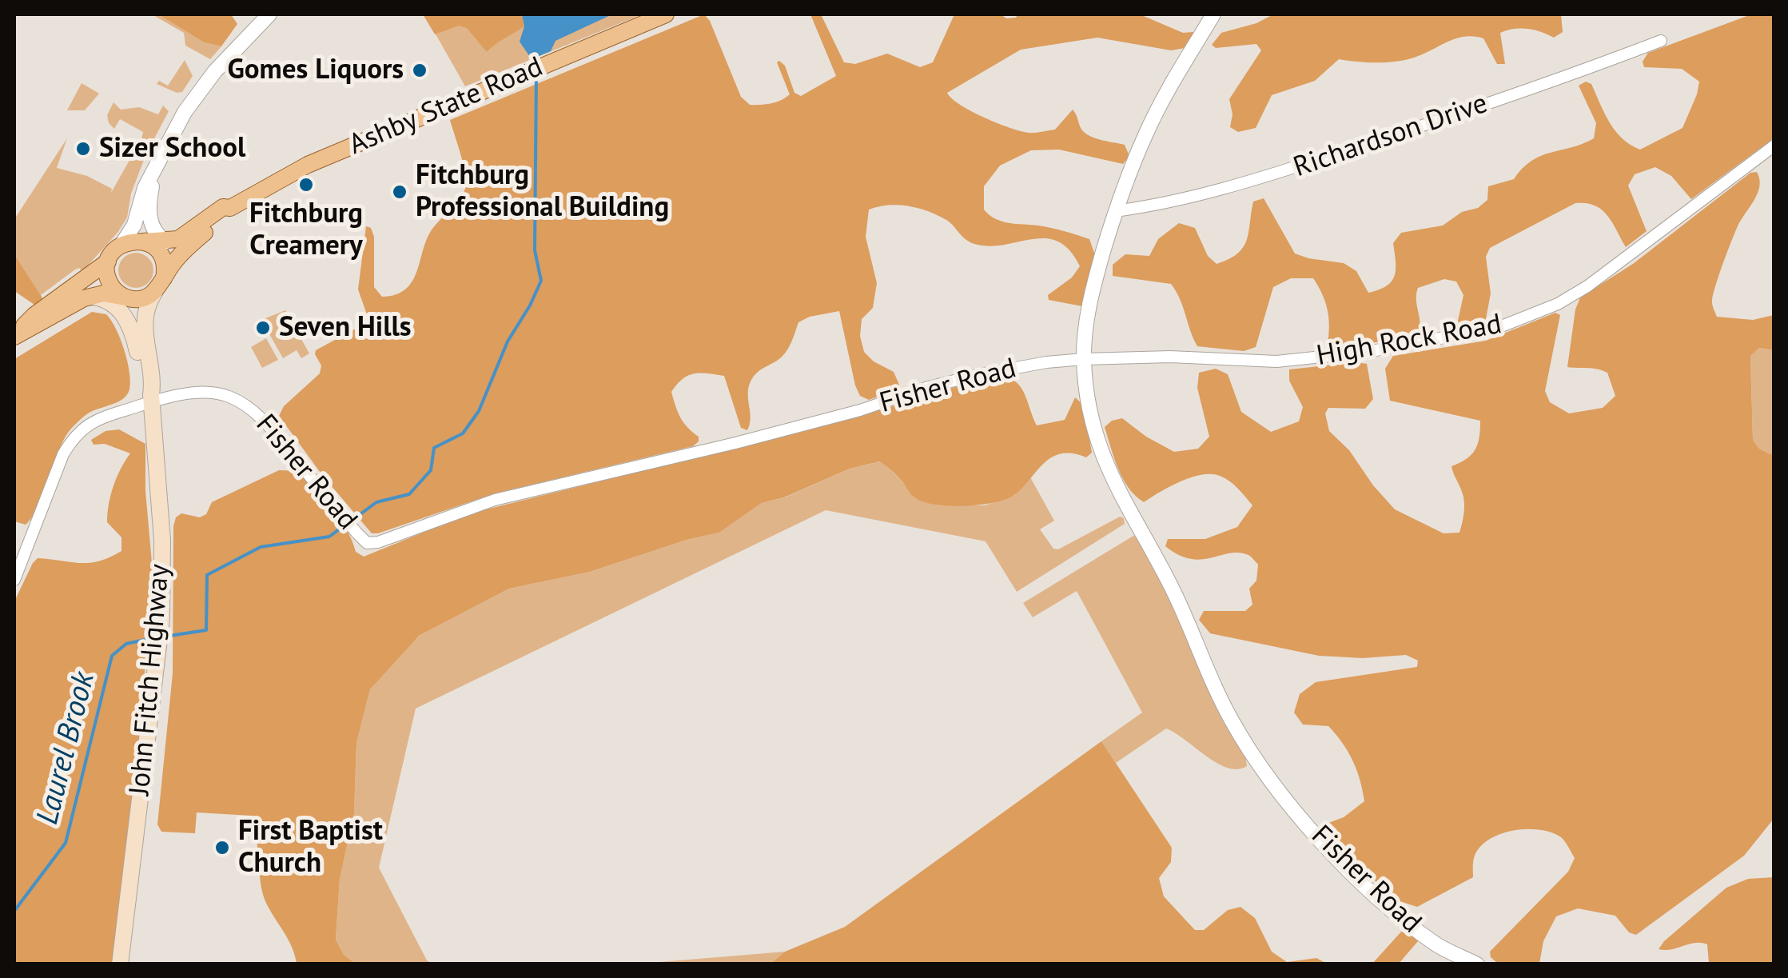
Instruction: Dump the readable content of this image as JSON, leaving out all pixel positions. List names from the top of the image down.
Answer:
{
  "streets": {
    "main road": ["Ashby State Road", "John Fitch Highway"],
    "street": ["Richardson Drive", "High Rock Road", "Fisher Road"]
  },
  "crossings": [
    ["Ashby State Road", "John Fitch Highway"],
    ["High Rock Road", "Fisher Road"],
    ["Fisher Road", "John Fitch Highway"]
  ],
  "water": ["Laurel Brook"],
  "places": [
    "Gomes Liquors",
    "Sizer School",
    "Fitchburg Creamery",
    "Fitchburg Professional Building",
    "Seven Hills",
    "First Baptist Church"
  ]
}
